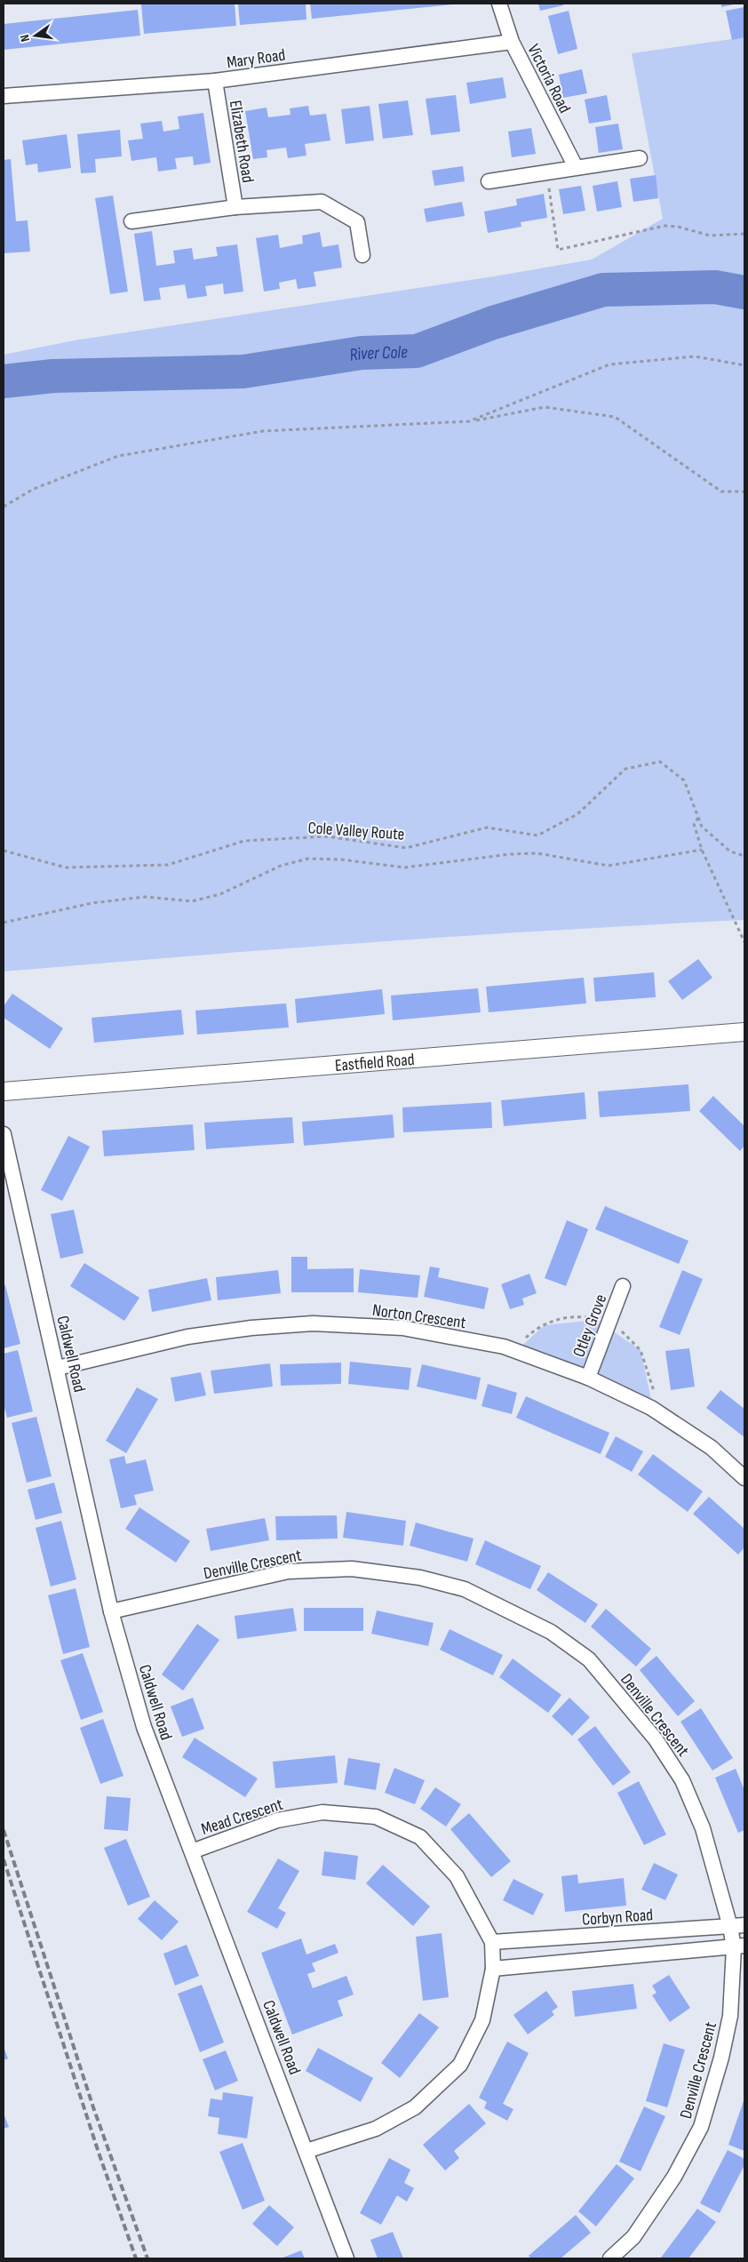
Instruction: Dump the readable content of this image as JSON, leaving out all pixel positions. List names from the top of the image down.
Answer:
{
  "streets": {
    "street": [
      "Mary Road",
      "Victoria Road",
      "Elizabeth Road",
      "Eastfield Road",
      "Norton Crescent",
      "Otley Grove",
      "Caldwell Road",
      "Denville Crescent",
      "Mead Crescent",
      "Corbyn Road"
    ],
    "path": ["Cole Valley Route"]
  },
  "crossings": [
    ["Mary Road", "Victoria Road"],
    ["Mary Road", "Elizabeth Road"],
    ["Norton Crescent", "Otley Grove"],
    ["Norton Crescent", "Caldwell Road"],
    ["Caldwell Road", "Denville Crescent"],
    ["Caldwell Road", "Mead Crescent"],
    ["Denville Crescent", "Corbyn Road"],
    ["Mead Crescent", "Corbyn Road"]
  ],
  "water": ["River Cole"],
  "north": "left"
}
